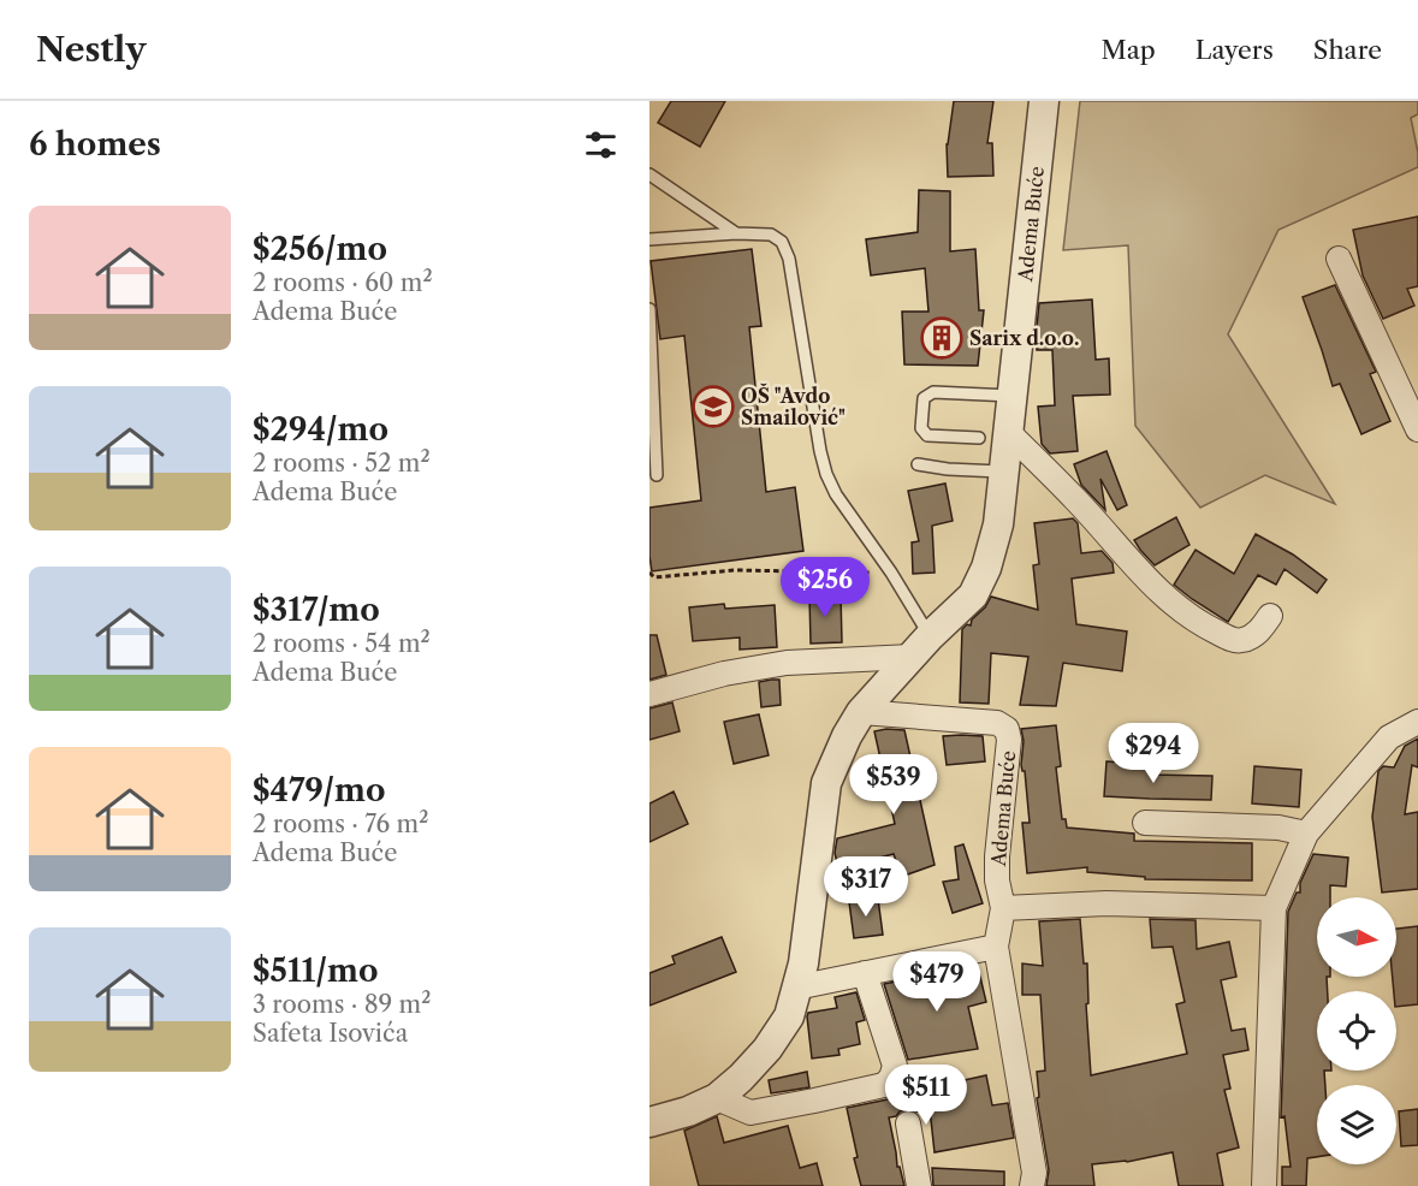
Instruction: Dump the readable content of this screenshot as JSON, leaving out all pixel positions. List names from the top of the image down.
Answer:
{
  "streets": {
    "street": ["Adema Buće"]
  },
  "places": {
    "building": ["Sarix d.o.o."],
    "school or university": ["OŠ \"Avdo Smailović\""]
  },
  "north": "right",
  "page": {
    "header": "Nestly",
    "nav": ["Map", "Layers", "Share"],
    "heading": "6 homes",
    "list": [
      {
        "name": "$256/mo",
        "note": "2 rooms · 60 m² · Adema Buće"
      },
      {
        "name": "$294/mo",
        "note": "2 rooms · 52 m² · Adema Buće"
      },
      {
        "name": "$317/mo",
        "note": "2 rooms · 54 m² · Adema Buće"
      },
      {
        "name": "$479/mo",
        "note": "2 rooms · 76 m² · Adema Buće"
      },
      {
        "name": "$511/mo",
        "note": "3 rooms · 89 m² · Safeta Isovića"
      }
    ],
    "price": [
      "$256",
      "$294",
      "$539",
      "$317",
      "$479",
      "$511"
    ]
  }
}
